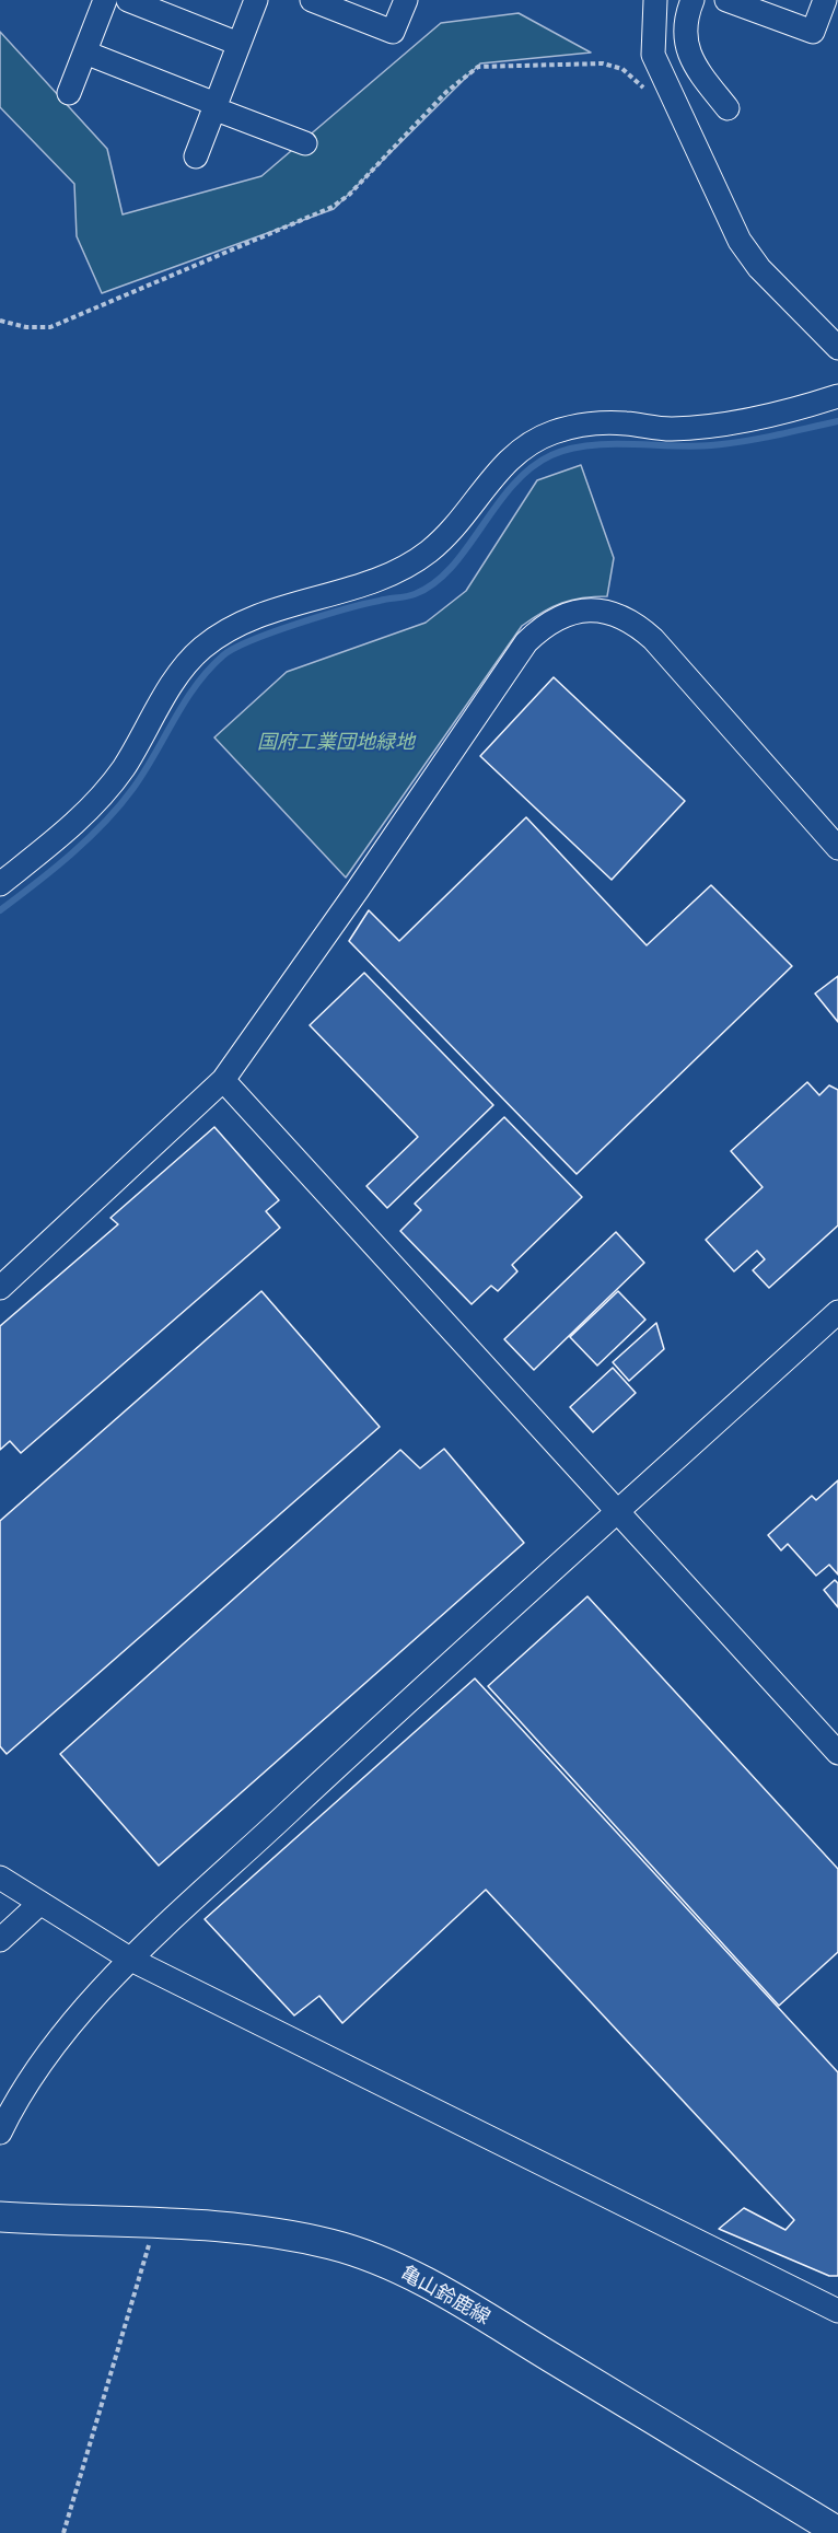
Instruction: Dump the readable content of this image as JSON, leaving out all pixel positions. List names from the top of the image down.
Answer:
{
  "streets": {
    "main road": ["亀山鈴鹿線"]
  },
  "parks": ["国府工業団地緑地"]
}
